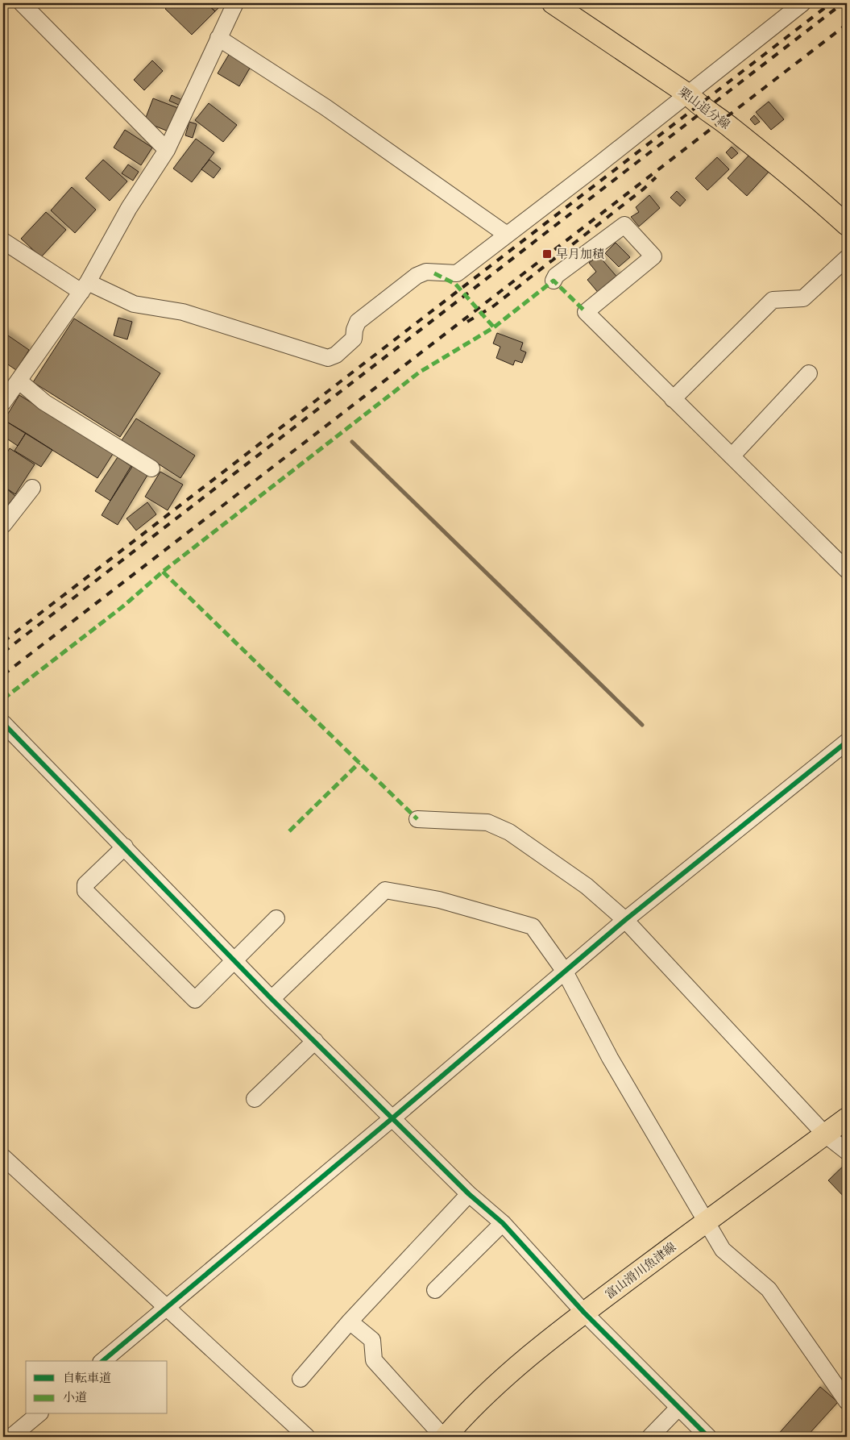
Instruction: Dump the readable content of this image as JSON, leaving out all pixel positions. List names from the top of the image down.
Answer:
{
  "streets": {
    "main road": ["栗山追分線", "富山滑川魚津線"]
  },
  "places": {
    "transit": ["早月加積"]
  },
  "legend": ["自転車道", "小道"]
}
